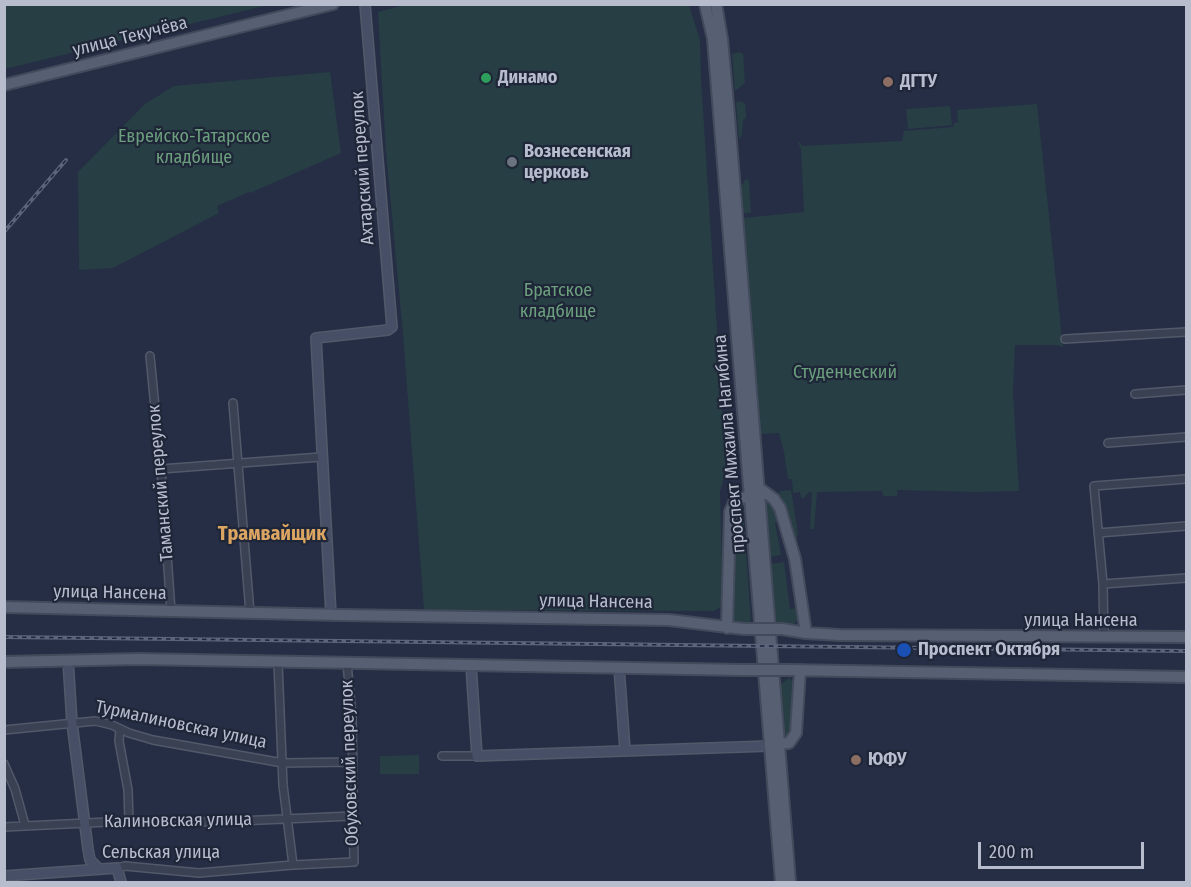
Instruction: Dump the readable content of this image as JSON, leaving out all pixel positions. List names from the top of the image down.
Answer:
{
  "streets": {
    "main road": ["улица Текучёва", "проспект Михаила Нагибина", "улица Нансена"],
    "street": [
      "Ахтарский переулок",
      "Таманский переулок",
      "Турмалиновская улица",
      "Обуховский переулок",
      "Калиновская улица",
      "Сельская улица"
    ]
  },
  "crossings": [
    ["Таманский переулок", "улица Нансена"],
    ["Турмалиновская улица", "Обуховский переулок"],
    ["Обуховский переулок", "Калиновская улица"],
    ["Обуховский переулок", "Сельская улица"]
  ],
  "districts": ["Трамвайщик"],
  "parks": ["Еврейско-Татарское кладбище", "Братское кладбище", "Студенческий"],
  "places": [
    "Динамо",
    "ДГТУ",
    "Вознесенская церковь",
    "Проспект Октября",
    "ЮФУ"
  ],
  "scale_bar": "200 m"
}
